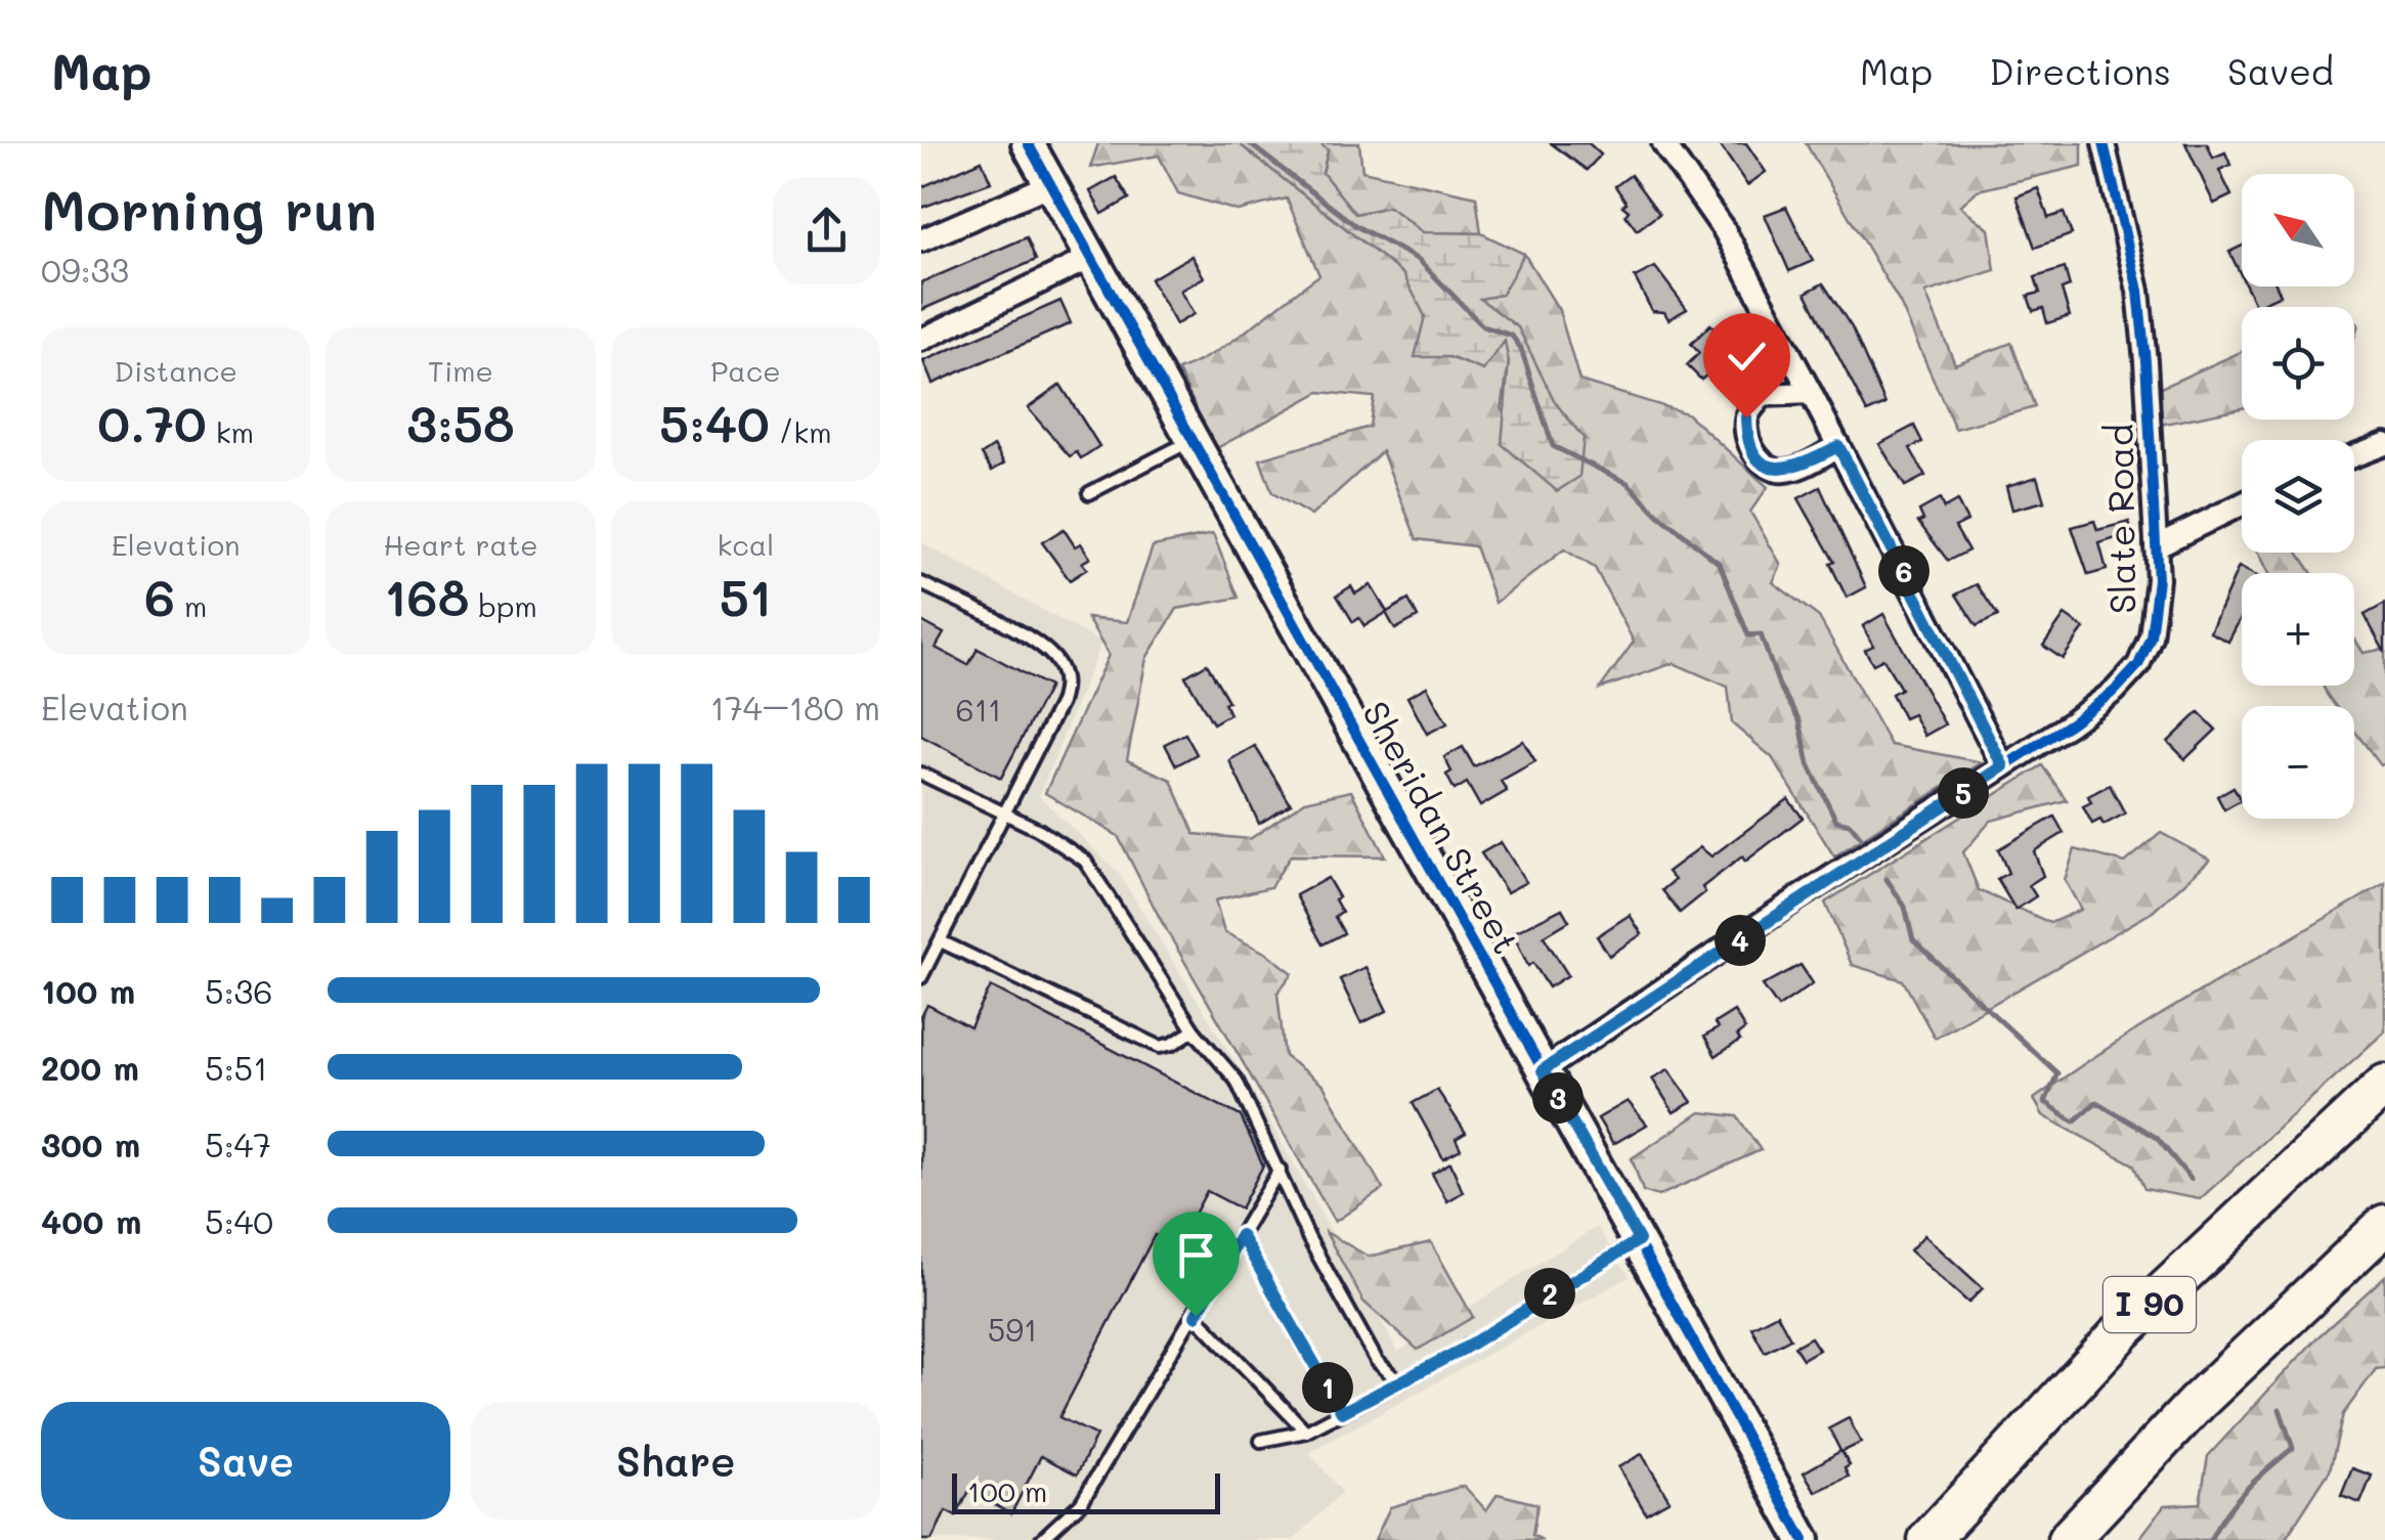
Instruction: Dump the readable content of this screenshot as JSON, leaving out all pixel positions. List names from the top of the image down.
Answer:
{
  "streets": {
    "highway": ["I 90"],
    "street": ["Slate Road", "Sheridan Street"]
  },
  "crossings": [
    ["Slate Road", "Sheridan Street"]
  ],
  "house_numbers": ["611", "591"],
  "scale_bar": "100 m",
  "north": "top left",
  "page": {
    "header": "Map",
    "nav": ["Map", "Directions", "Saved"],
    "heading": ["Morning run", "09:33"],
    "map_buttons": ["+", "−"],
    "stats": [
      ["Distance", "0.70 km"],
      ["Time", "3:58"],
      ["Pace", "5:40 /km"],
      ["Elevation", "6 m"],
      ["Heart rate", "168 bpm"],
      ["kcal", "51"]
    ],
    "pins": [
      "6",
      "5",
      "4",
      "3",
      "2",
      "1"
    ],
    "chart": ["Elevation", "174–180 m"],
    "list": [
      {
        "name": "100 m",
        "note": "5:36"
      },
      {
        "name": "200 m",
        "note": "5:51"
      },
      {
        "name": "300 m",
        "note": "5:47"
      },
      {
        "name": "400 m",
        "note": "5:40"
      }
    ],
    "buttons": ["Save", "Share"],
    "scale": "100 m"
  }
}
